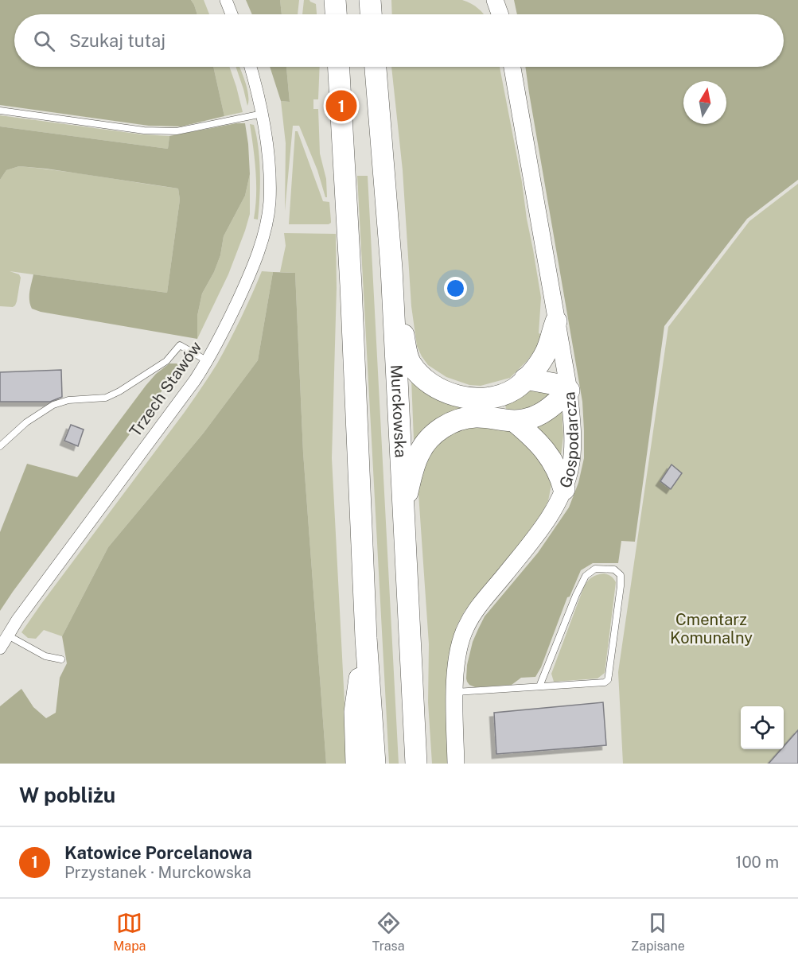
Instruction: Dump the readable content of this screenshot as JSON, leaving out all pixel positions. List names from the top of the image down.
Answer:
{
  "streets": {
    "highway": ["Murckowska"],
    "street": ["Trzech Stawów", "Gospodarcza"]
  },
  "parks": ["Cmentarz Komunalny"],
  "north": "top",
  "page": {
    "search": "Szukaj tutaj",
    "pins": "1",
    "heading": "W pobliżu",
    "list": [
      {
        "mark": "1",
        "name": "Katowice Porcelanowa",
        "note": "Przystanek · Murckowska",
        "value": "100 m"
      }
    ],
    "nav": ["Mapa", "Trasa", "Zapisane"]
  }
}
